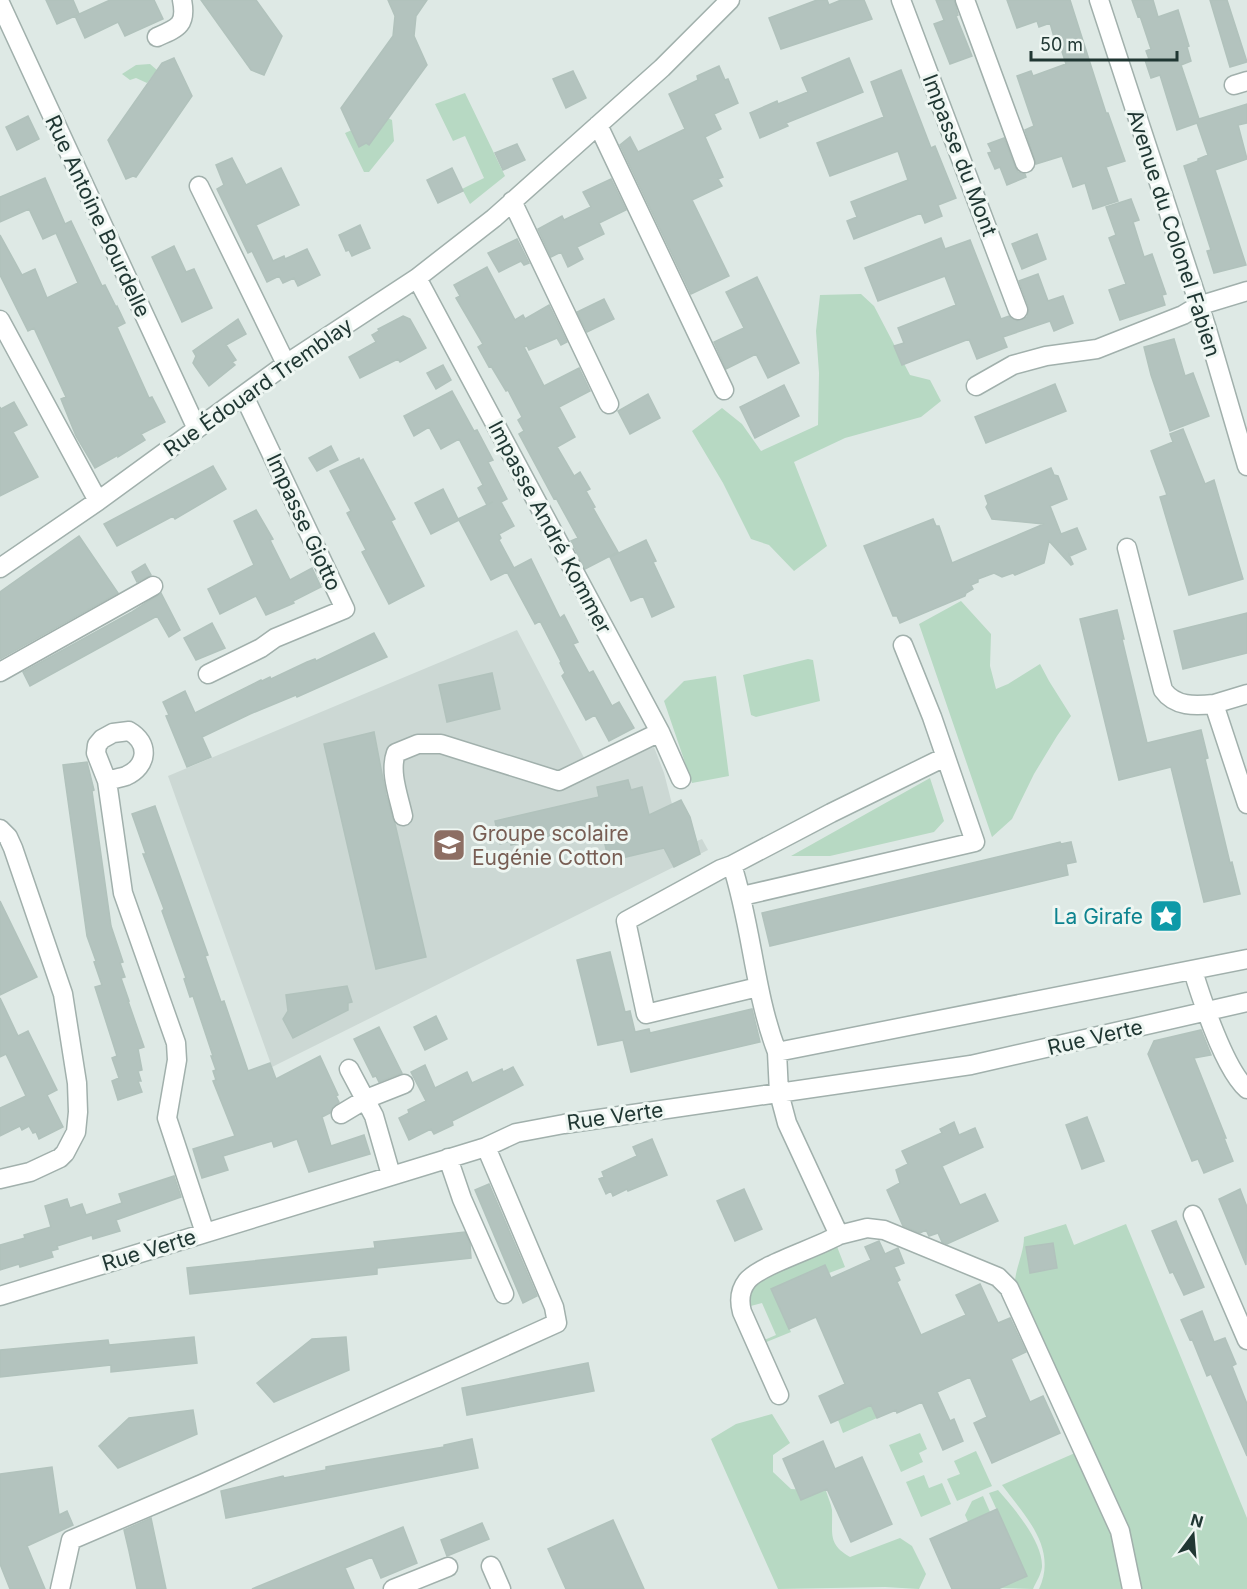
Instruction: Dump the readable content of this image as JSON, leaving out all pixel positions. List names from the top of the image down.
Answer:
{
  "streets": {
    "street": [
      "Impasse du Mont",
      "Rue Antoine Bourdelle",
      "Avenue du Colonel Fabien",
      "Rue Édouard Tremblay",
      "Impasse Giotto",
      "Impasse André Kommer",
      "Rue Verte"
    ]
  },
  "crossings": [
    ["Rue Antoine Bourdelle", "Rue Édouard Tremblay"],
    ["Rue Édouard Tremblay", "Impasse Giotto"],
    ["Rue Édouard Tremblay", "Impasse André Kommer"]
  ],
  "places": {
    "school or university": ["Groupe scolaire Eugénie Cotton"],
    "place": ["La Girafe"]
  },
  "scale_bar": "50 m",
  "north": "top"
}
